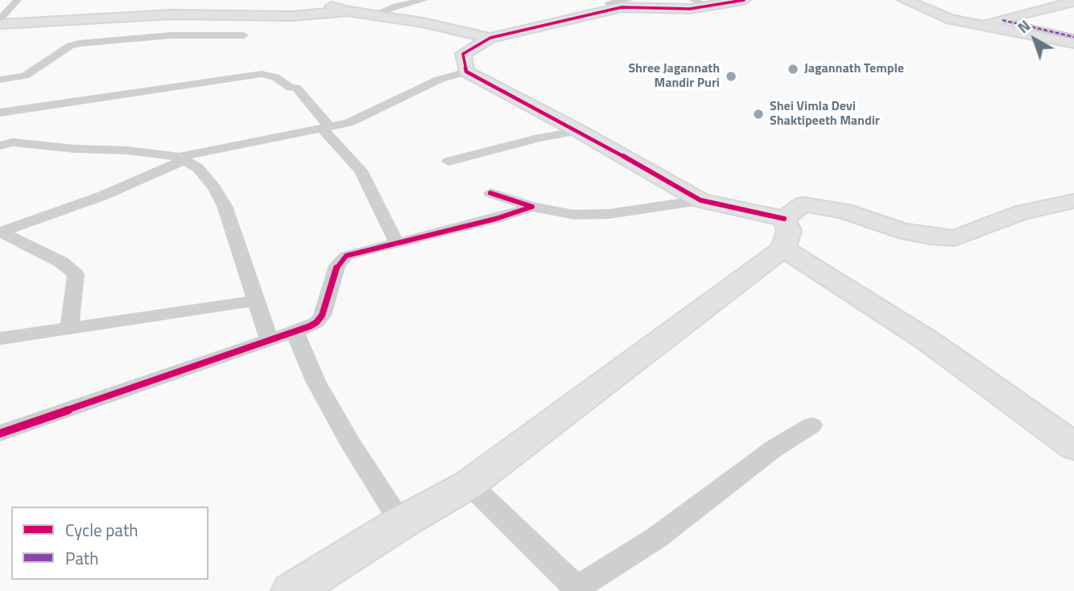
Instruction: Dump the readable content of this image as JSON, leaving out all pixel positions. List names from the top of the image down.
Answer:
{
  "places": ["Jagannath Temple", "Shree Jagannath Mandir Puri", "Shei Vimla Devi Shaktipeeth Mandir"],
  "legend": ["Cycle path", "Path"],
  "north": "top left"
}
